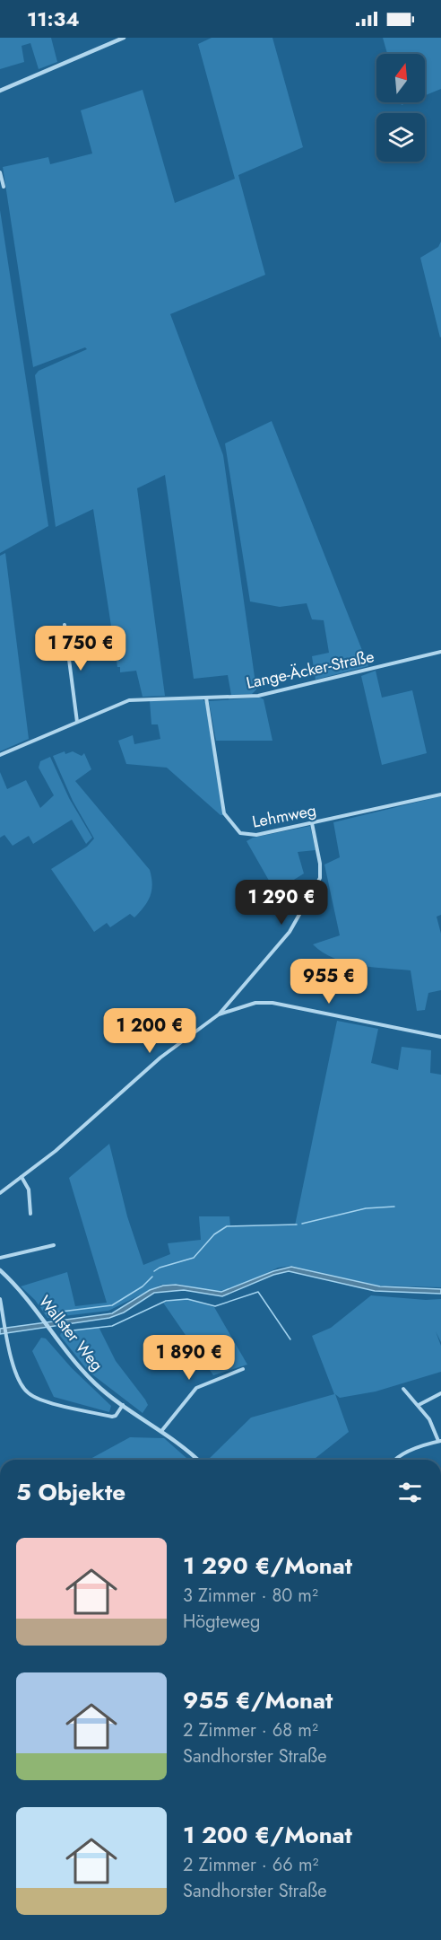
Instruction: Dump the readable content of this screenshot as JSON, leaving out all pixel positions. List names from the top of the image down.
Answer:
{
  "streets": {
    "street": ["Lange-Äcker-Straße", "Lehmweg", "Wallster Weg"]
  },
  "crossings": [
    ["Lange-Äcker-Straße", "Lehmweg"]
  ],
  "north": "top",
  "page": {
    "status": "11:34",
    "price": [
      "1 750 €",
      "1 290 €",
      "955 €",
      "1 200 €",
      "1 890 €"
    ],
    "heading": "5 Objekte",
    "list": [
      {
        "name": "1 290 €/Monat",
        "note": "3 Zimmer · 80 m² · Högteweg"
      },
      {
        "name": "955 €/Monat",
        "note": "2 Zimmer · 68 m² · Sandhorster Straße"
      },
      {
        "name": "1 200 €/Monat",
        "note": "2 Zimmer · 66 m² · Sandhorster Straße"
      }
    ]
  }
}
